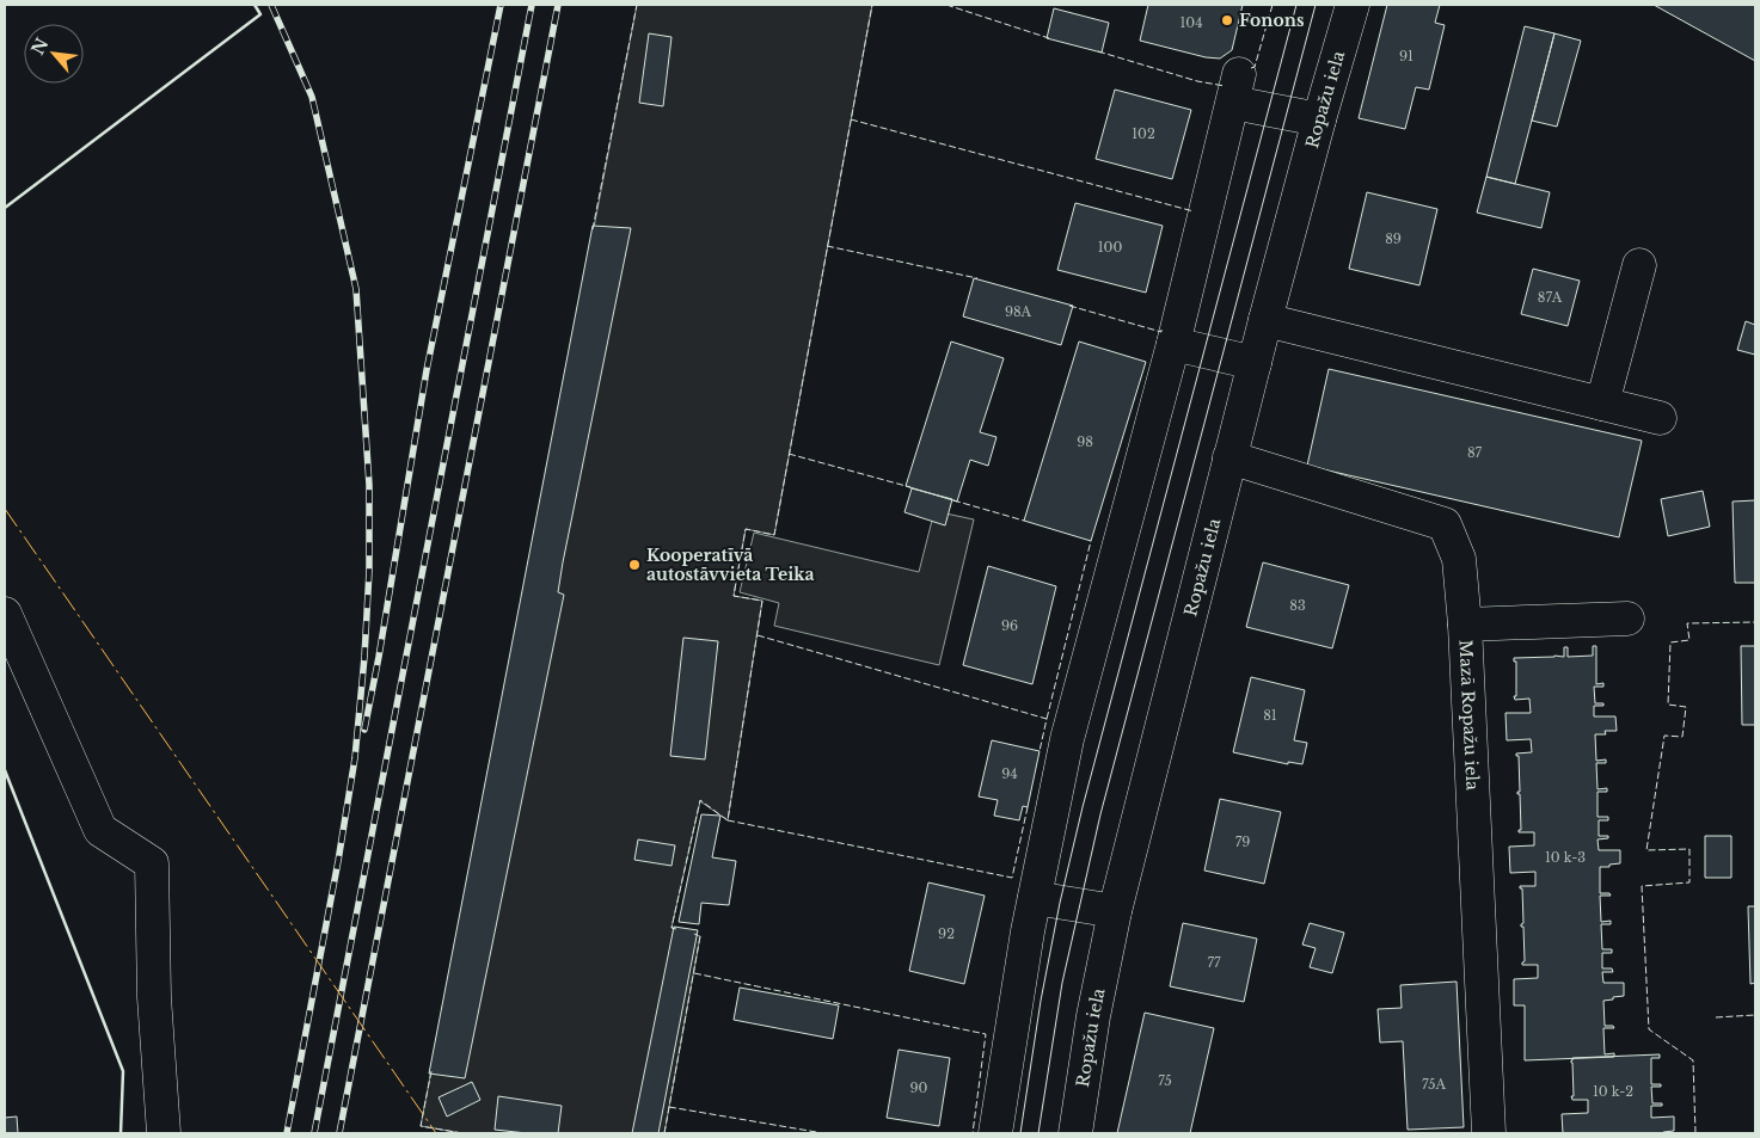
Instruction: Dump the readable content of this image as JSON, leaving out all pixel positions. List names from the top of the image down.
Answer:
{
  "streets": {
    "street": ["Ropažu iela", "Mazā Ropažu iela"]
  },
  "crossings": [
    ["Ropažu iela", "Mazā Ropažu iela"]
  ],
  "places": ["Fonons", "Kooperatīvā autostāvvieta Teika"],
  "house_numbers": [
    "104",
    "91",
    "102",
    "89",
    "100",
    "87A",
    "98A",
    "98",
    "87",
    "83",
    "96",
    "81",
    "94",
    "79",
    "10 k-3",
    "92",
    "77",
    "75",
    "75A",
    "90",
    "10 k-2"
  ],
  "north": "top left"
}
